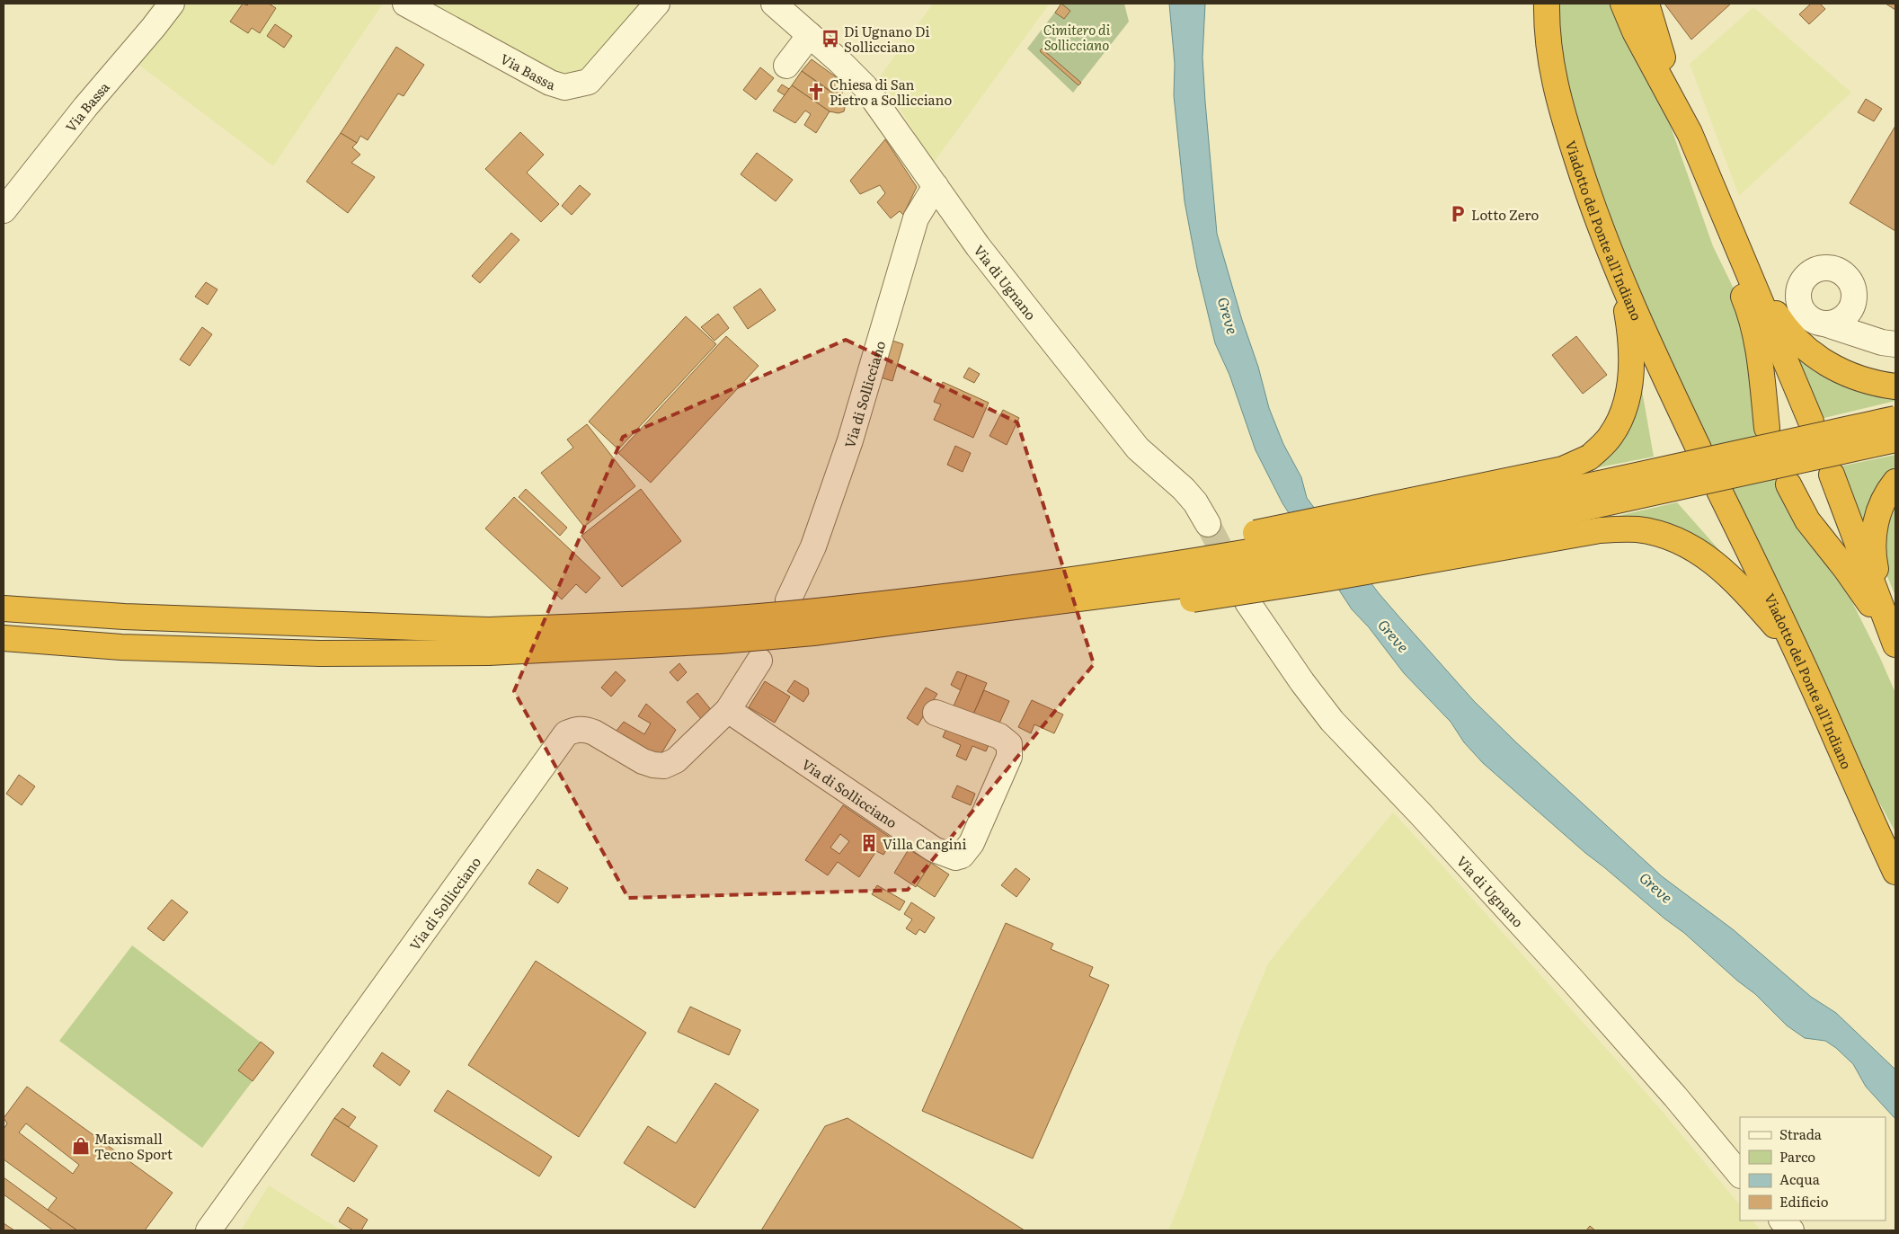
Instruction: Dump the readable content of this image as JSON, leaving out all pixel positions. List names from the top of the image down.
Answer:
{
  "streets": {
    "highway": ["Viadotto del Ponte all'Indiano"],
    "street": ["Via Bassa", "Via di Ugnano", "Via di Sollicciano"]
  },
  "crossings": [
    ["Via di Ugnano", "Via di Sollicciano"]
  ],
  "water": ["Greve"],
  "parks": ["Cimitero di Sollicciano"],
  "places": {
    "bus stop": ["Di Ugnano Di Sollicciano"],
    "church": ["Chiesa di San Pietro a Sollicciano"],
    "parking": ["Lotto Zero"],
    "building": ["Villa Cangini"],
    "shop": ["Maxismall Tecno Sport"]
  },
  "legend": [
    "Strada",
    "Parco",
    "Acqua",
    "Edificio"
  ]
}
